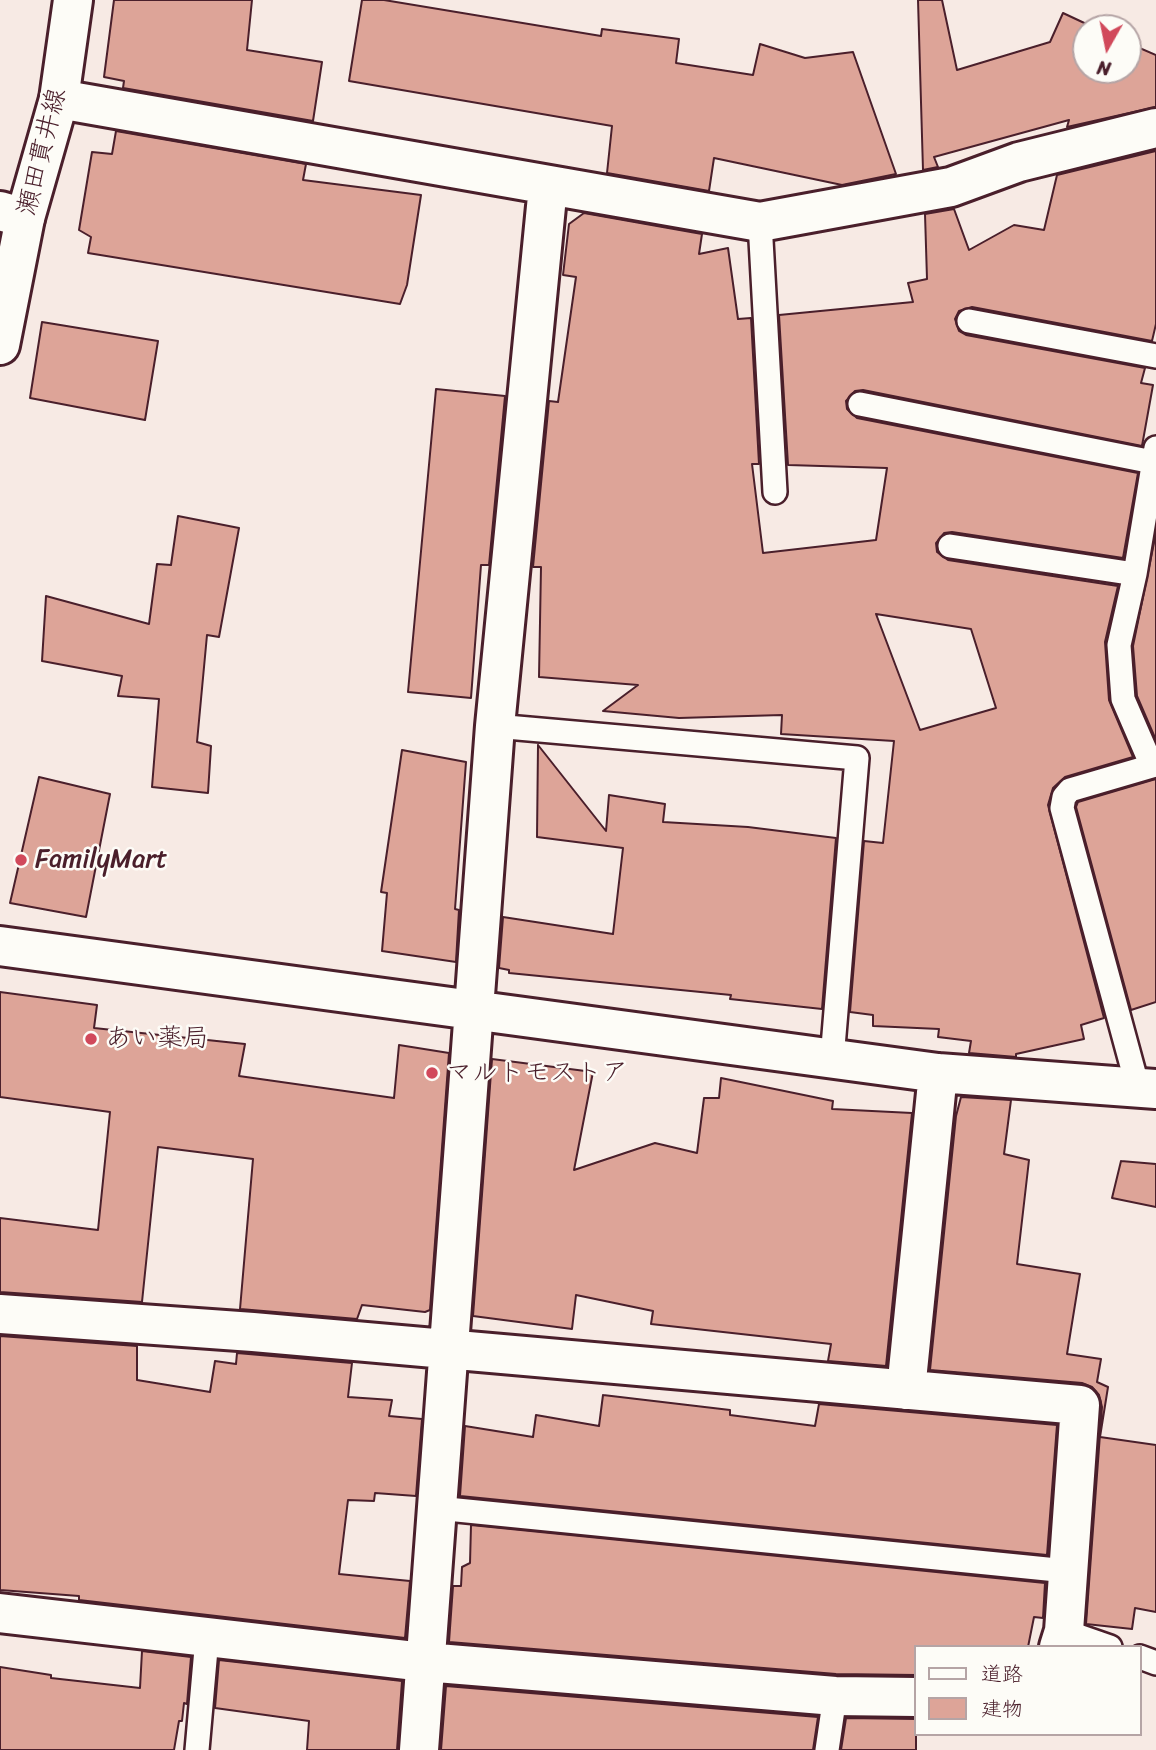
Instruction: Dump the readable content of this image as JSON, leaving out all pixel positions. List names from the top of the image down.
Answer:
{
  "streets": {
    "street": ["瀬田貫井線"]
  },
  "places": ["FamilyMart", "あい薬局", "マルトモストア"],
  "legend": ["道路", "建物"],
  "north": "bottom"
}
